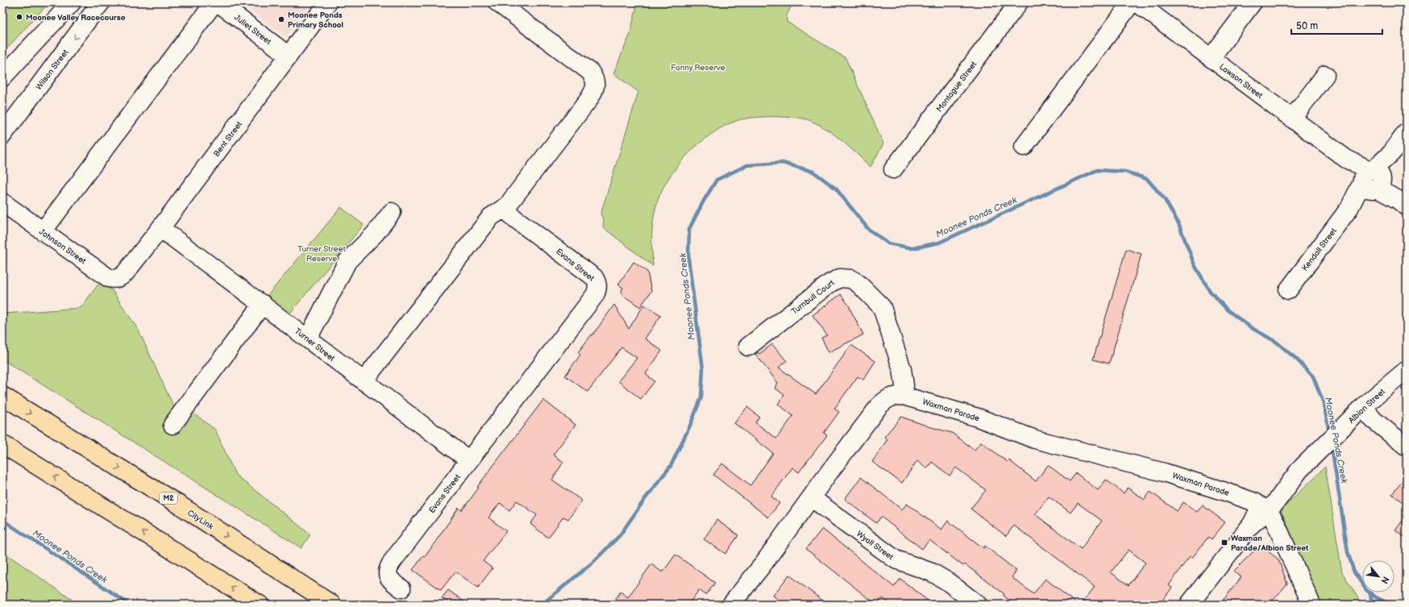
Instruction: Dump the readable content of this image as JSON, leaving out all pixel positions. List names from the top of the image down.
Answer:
{
  "streets": {
    "highway": ["M2", "CityLink"],
    "street": [
      "Juliet Street",
      "Wilson Street",
      "Lawson Street",
      "Montague Street",
      "Bent Street",
      "Johnson Street",
      "Kendall Street",
      "Evans Street",
      "Turnbull Court",
      "Turner Street",
      "Albion Street",
      "Waxman Parade",
      "Wyall Street"
    ]
  },
  "crossings": [
    ["Juliet Street", "Bent Street"],
    ["Lawson Street", "Kendall Street"],
    ["Bent Street", "Johnson Street"],
    ["Bent Street", "Turner Street"],
    ["Evans Street", "Turner Street"],
    ["Turnbull Court", "Waxman Parade"],
    ["Albion Street", "Waxman Parade"],
    ["Waxman Parade", "Wyall Street"]
  ],
  "water": ["Moonee Ponds Creek"],
  "parks": ["Fanny Reserve", "Turner Street Reserve"],
  "places": {
    "other": ["Moonee Valley Racecourse", "Moonee Ponds Primary School"],
    "transit": ["Waxman Parade/Albion Street"]
  },
  "scale_bar": "50 m",
  "north": "bottom right"
}
